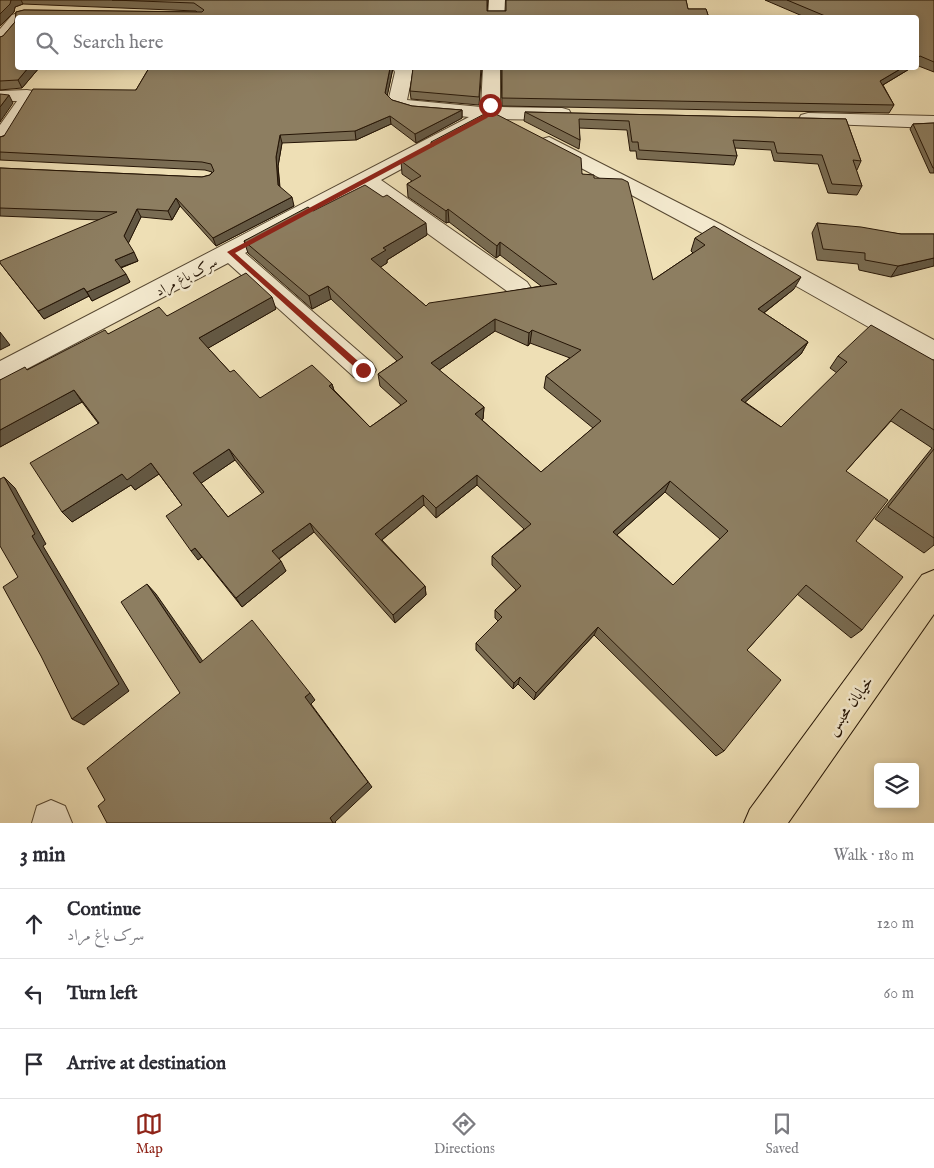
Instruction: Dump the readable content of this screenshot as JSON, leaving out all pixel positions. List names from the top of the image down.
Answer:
{
  "streets": {
    "main road": ["خیابان محبس"],
    "street": ["سرک باغ مراد"]
  },
  "page": {
    "search": "Search here",
    "heading": ["3 min", "Walk · 180 m"],
    "list": [
      ["Continue", "سرک باغ مراد", "120 m"],
      ["Turn left", "60 m"],
      "Arrive at destination"
    ],
    "nav": ["Map", "Directions", "Saved"]
  }
}
